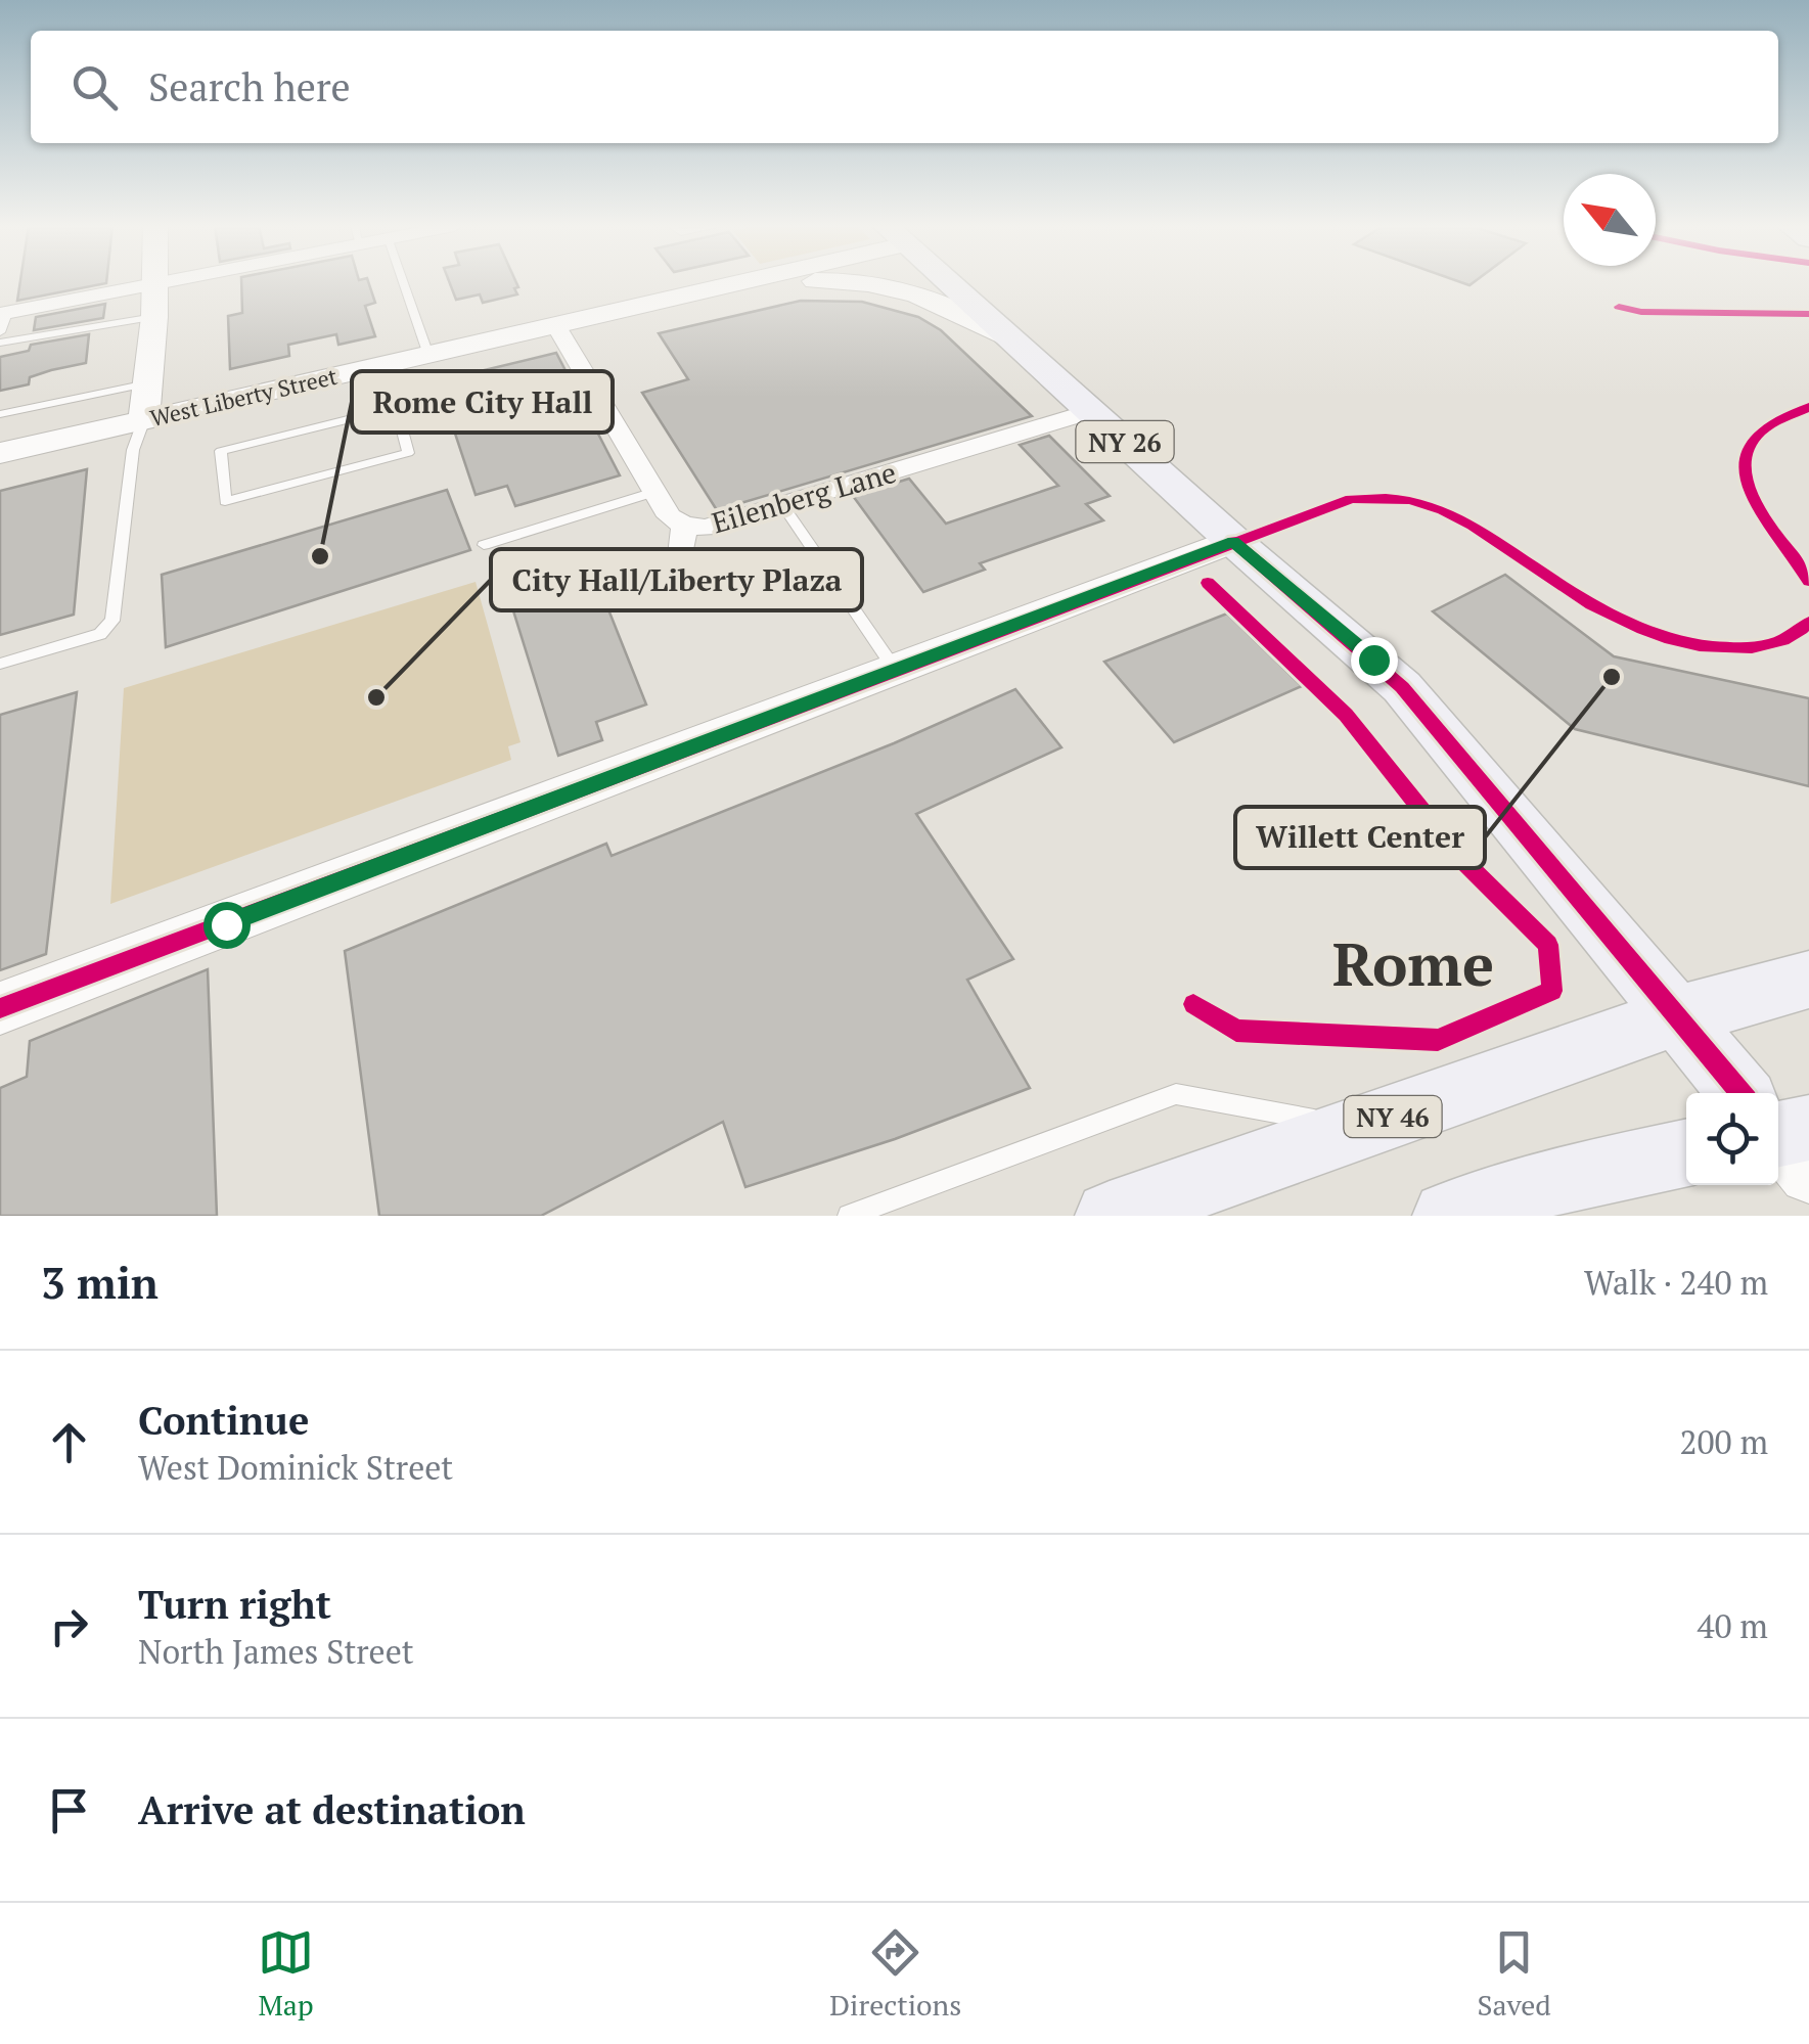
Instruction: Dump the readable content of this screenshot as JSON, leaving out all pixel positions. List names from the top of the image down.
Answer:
{
  "streets": {
    "main road": ["NY 26", "NY 46"],
    "street": ["West Liberty Street", "Eilenberg Lane"]
  },
  "crossings": [
    ["West Liberty Street", "Eilenberg Lane"],
    ["NY 26", "Eilenberg Lane"],
    ["NY 26", "NY 46"]
  ],
  "districts": ["Rome"],
  "places": ["Rome City Hall", "Willett Center", "City Hall/Liberty Plaza"],
  "north": "top left",
  "page": {
    "search": "Search here",
    "heading": ["3 min", "Walk · 240 m"],
    "list": [
      ["Continue", "West Dominick Street", "200 m"],
      ["Turn right", "North James Street", "40 m"],
      "Arrive at destination"
    ],
    "nav": ["Map", "Directions", "Saved"]
  }
}
